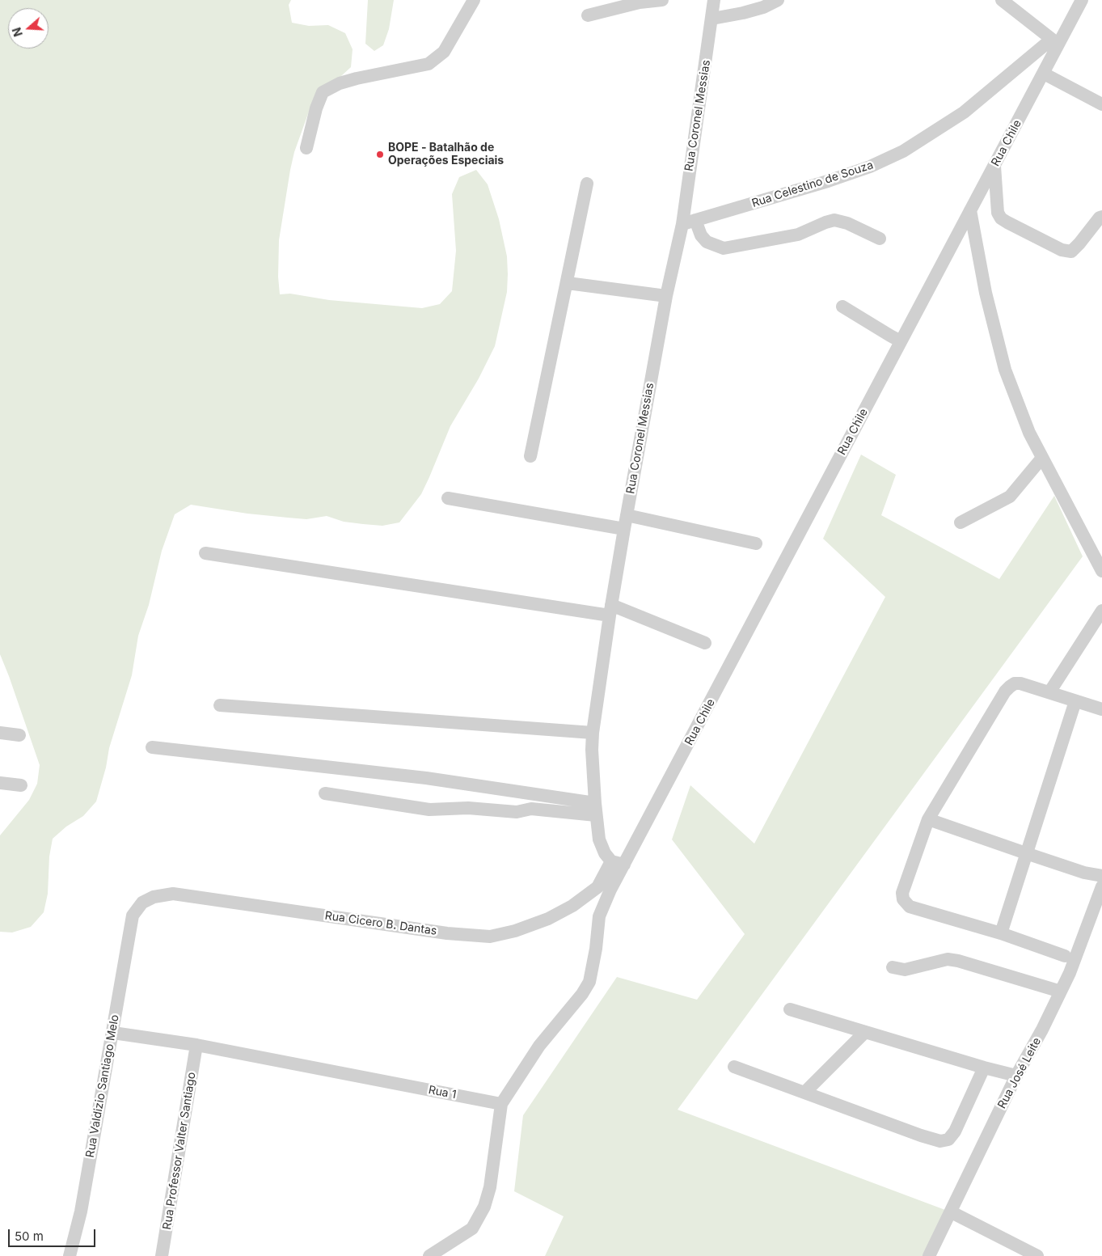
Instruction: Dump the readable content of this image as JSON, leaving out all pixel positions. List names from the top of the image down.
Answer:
{
  "streets": {
    "street": [
      "Rua Coronel Messias",
      "Rua Chile",
      "Rua Celestino de Souza",
      "Rua Cicero B. Dantas",
      "Rua José Leite",
      "Rua Valdizio Santiago Melo",
      "Rua 1",
      "Rua Professor Valter Santiago"
    ]
  },
  "crossings": [
    ["Rua Coronel Messias", "Rua Celestino de Souza"],
    ["Rua Coronel Messias", "Rua Cicero B. Dantas"],
    ["Rua Chile", "Rua Celestino de Souza"],
    ["Rua Cicero B. Dantas", "Rua Valdizio Santiago Melo"],
    ["Rua Valdizio Santiago Melo", "Rua 1"],
    ["Rua 1", "Rua Professor Valter Santiago"]
  ],
  "places": ["BOPE - Batalhão de Operações Especiais"],
  "scale_bar": "50 m",
  "north": "left"
}
